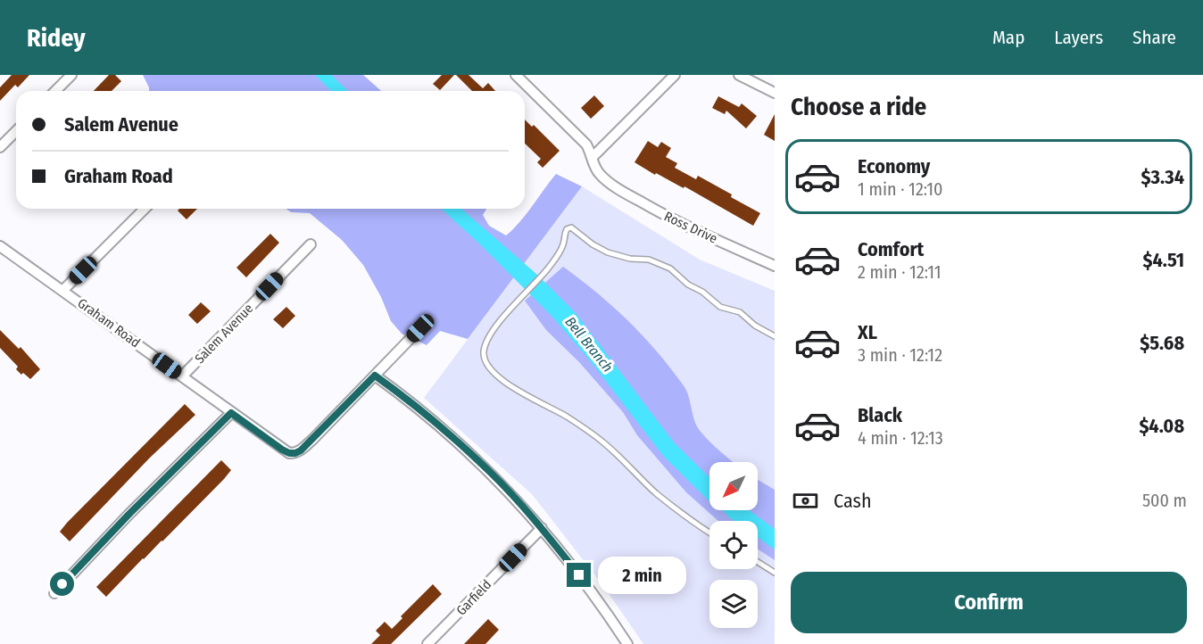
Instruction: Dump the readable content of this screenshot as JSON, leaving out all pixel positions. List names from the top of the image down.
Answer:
{
  "streets": {
    "street": [
      "Ross Drive",
      "Graham Road",
      "Salem Avenue",
      "Garfield"
    ]
  },
  "crossings": [
    ["Graham Road", "Salem Avenue"]
  ],
  "water": ["Bell Branch"],
  "north": "bottom left",
  "page": {
    "header": "Ridey",
    "nav": ["Map", "Layers", "Share"],
    "heading": "Choose a ride",
    "banner": ["Salem Avenue", "Graham Road"],
    "list": [
      {
        "name": "Economy",
        "note": "1 min · 12:10",
        "value": "$3.34"
      },
      {
        "name": "Comfort",
        "note": "2 min · 12:11",
        "value": "$4.51"
      },
      {
        "name": "XL",
        "note": "3 min · 12:12",
        "value": "$5.68"
      },
      {
        "name": "Black",
        "note": "4 min · 12:13",
        "value": "$4.08"
      }
    ],
    "pay": ["Cash", "500 m"],
    "bubble": "2 min",
    "buttons": "Confirm"
  }
}
